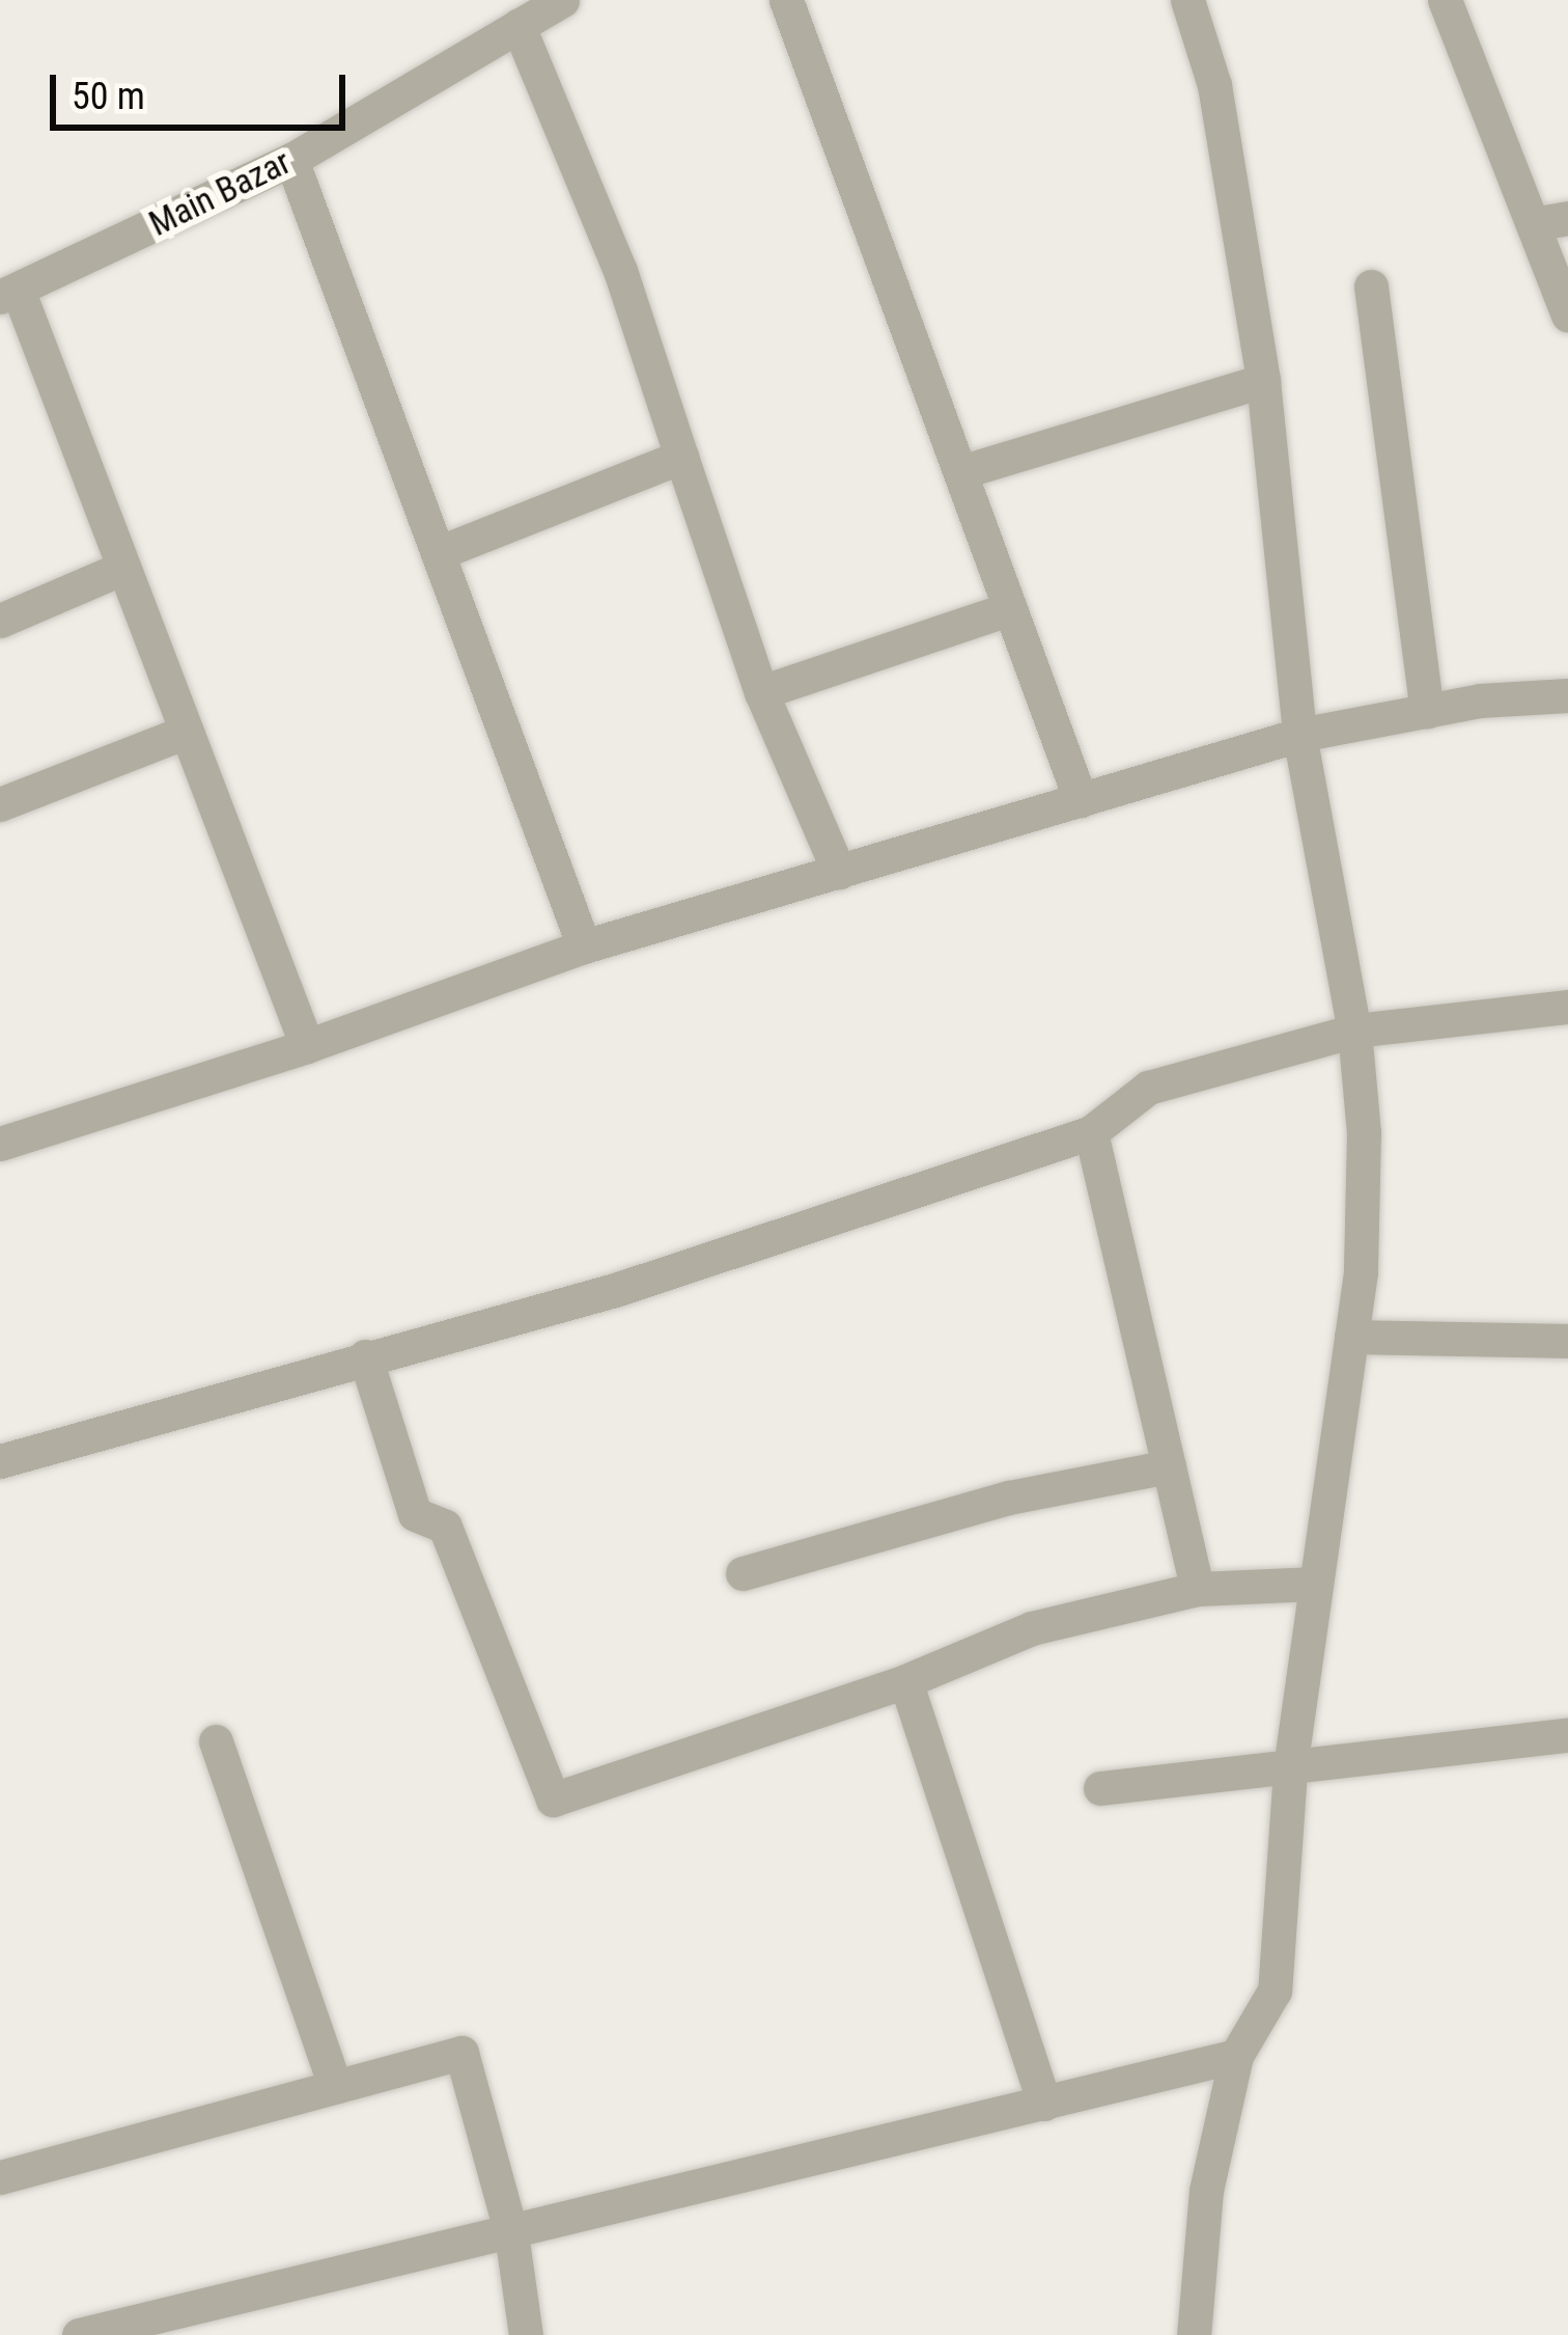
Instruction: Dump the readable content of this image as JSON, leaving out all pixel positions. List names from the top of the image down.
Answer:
{
  "streets": {
    "street": ["Main Bazar"]
  },
  "scale_bar": "50 m"
}
